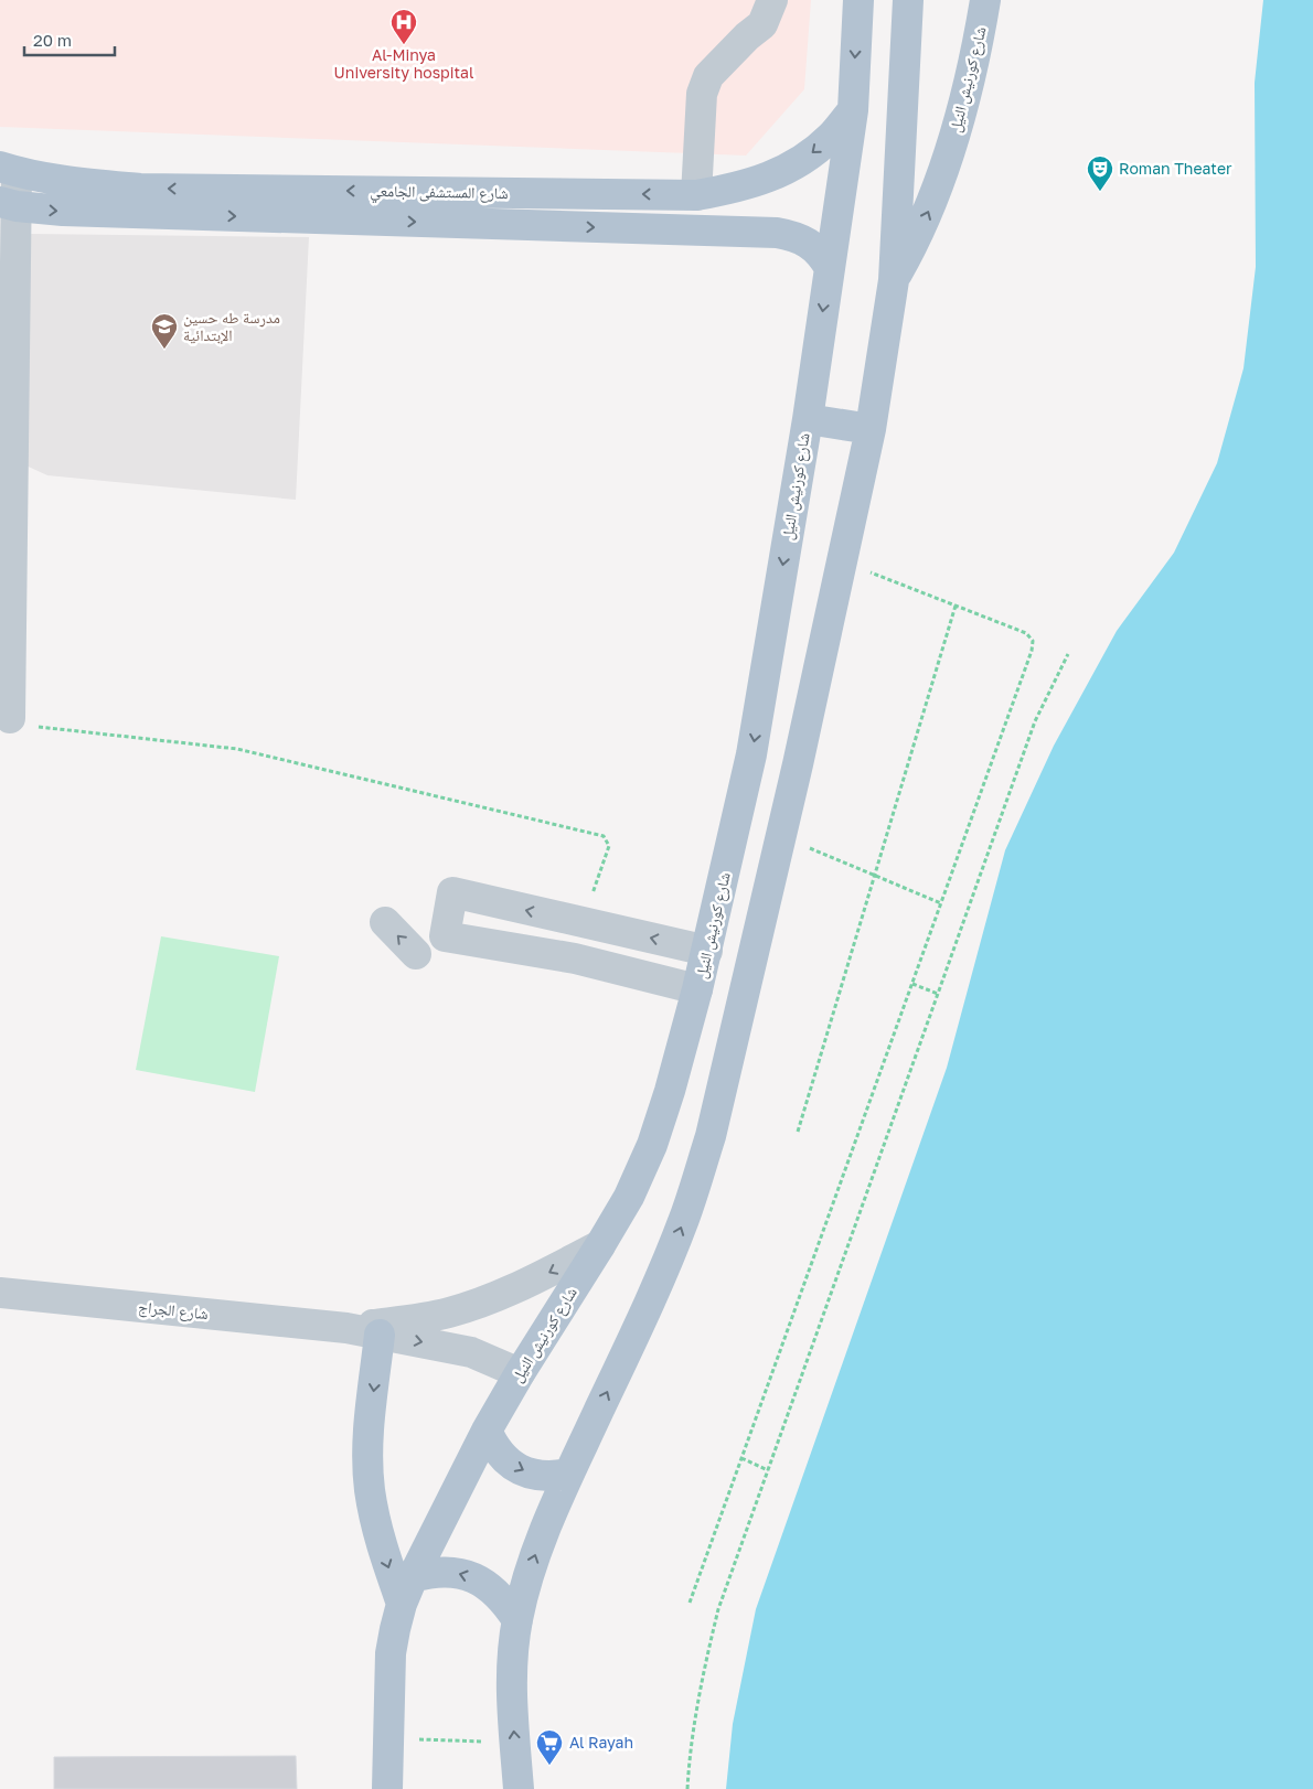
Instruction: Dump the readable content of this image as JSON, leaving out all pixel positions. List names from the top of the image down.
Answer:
{
  "streets": {
    "main road": ["شارع كورنيش النيل", "شارع المستشفى الجامعي"],
    "street": ["شارع الجراج"]
  },
  "crossings": [
    ["شارع كورنيش النيل", "شارع المستشفى الجامعي"],
    ["شارع كورنيش النيل", "شارع الجراج"]
  ],
  "places": {
    "hospital": ["Al-Minya University hospital"],
    "theatre": ["Roman Theater"],
    "school or university": ["مدرسة طه حسين الإبتدائية"],
    "supermarket": ["Al Rayah"]
  },
  "scale_bar": "20 m"
}
